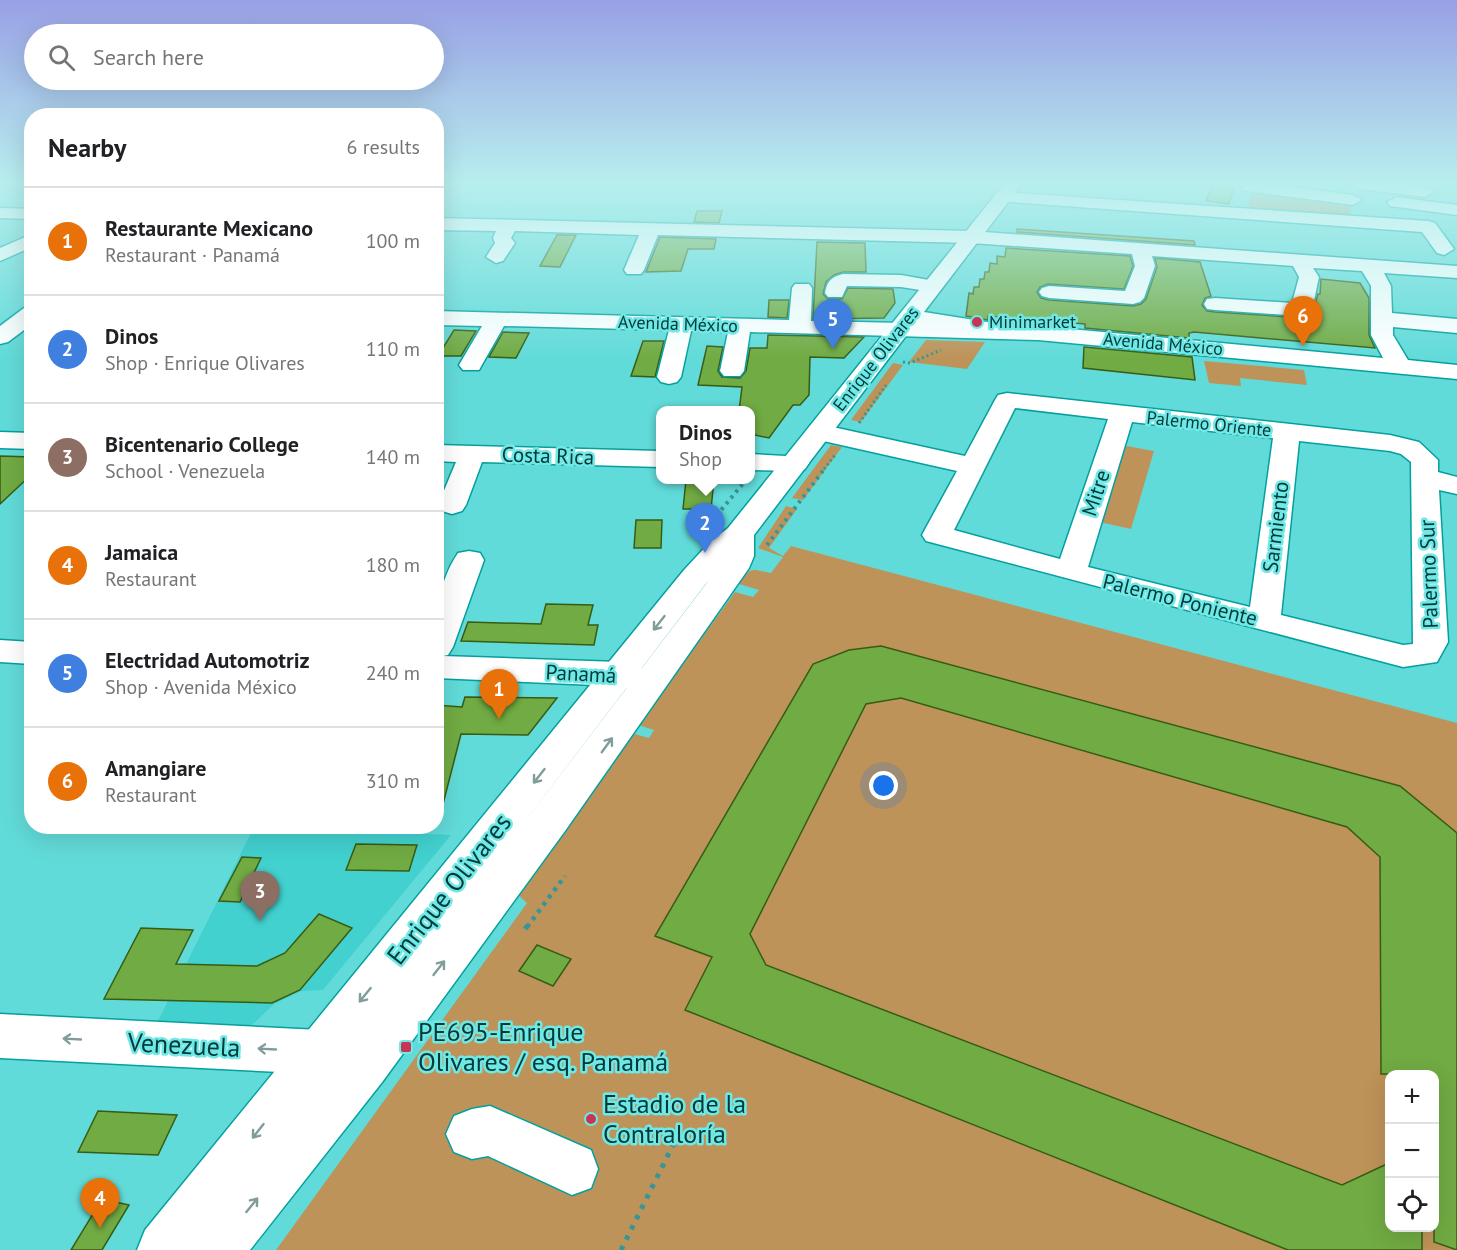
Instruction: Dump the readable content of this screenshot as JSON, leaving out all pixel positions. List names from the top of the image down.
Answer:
{
  "streets": {
    "street": [
      "Avenida México",
      "Enrique Olivares",
      "Palermo Oriente",
      "Costa Rica",
      "Mitre",
      "Sarmiento",
      "Palermo Sur",
      "Palermo Poniente",
      "Panamá",
      "Venezuela"
    ]
  },
  "crossings": [
    ["Avenida México", "Enrique Olivares"],
    ["Enrique Olivares", "Panamá"],
    ["Enrique Olivares", "Venezuela"],
    ["Palermo Oriente", "Mitre"],
    ["Palermo Oriente", "Sarmiento"],
    ["Palermo Oriente", "Palermo Sur"],
    ["Palermo Oriente", "Palermo Poniente"],
    ["Mitre", "Palermo Poniente"],
    ["Sarmiento", "Palermo Poniente"],
    ["Palermo Sur", "Palermo Poniente"]
  ],
  "one_way": ["Venezuela"],
  "places": {
    "other": ["Minimarket", "Estadio de la Contraloría"],
    "transit": ["PE695-Enrique Olivares / esq. Panamá"]
  },
  "page": {
    "search": "Search here",
    "heading": ["Nearby", "6 results"],
    "list": [
      {
        "mark": "1",
        "name": "Restaurante Mexicano",
        "note": "Restaurant · Panamá",
        "value": "100 m"
      },
      {
        "mark": "2",
        "name": "Dinos",
        "note": "Shop · Enrique Olivares",
        "value": "110 m"
      },
      {
        "mark": "3",
        "name": "Bicentenario College",
        "note": "School · Venezuela",
        "value": "140 m"
      },
      {
        "mark": "4",
        "name": "Jamaica",
        "note": "Restaurant",
        "value": "180 m"
      },
      {
        "mark": "5",
        "name": "Electridad Automotriz",
        "note": "Shop · Avenida México",
        "value": "240 m"
      },
      {
        "mark": "6",
        "name": "Amangiare",
        "note": "Restaurant",
        "value": "310 m"
      }
    ],
    "pins": [
      "6",
      "5",
      "2",
      "1",
      "3",
      "4"
    ],
    "popup": ["Dinos", "Shop"],
    "map_buttons": ["+", "−"]
  }
}
